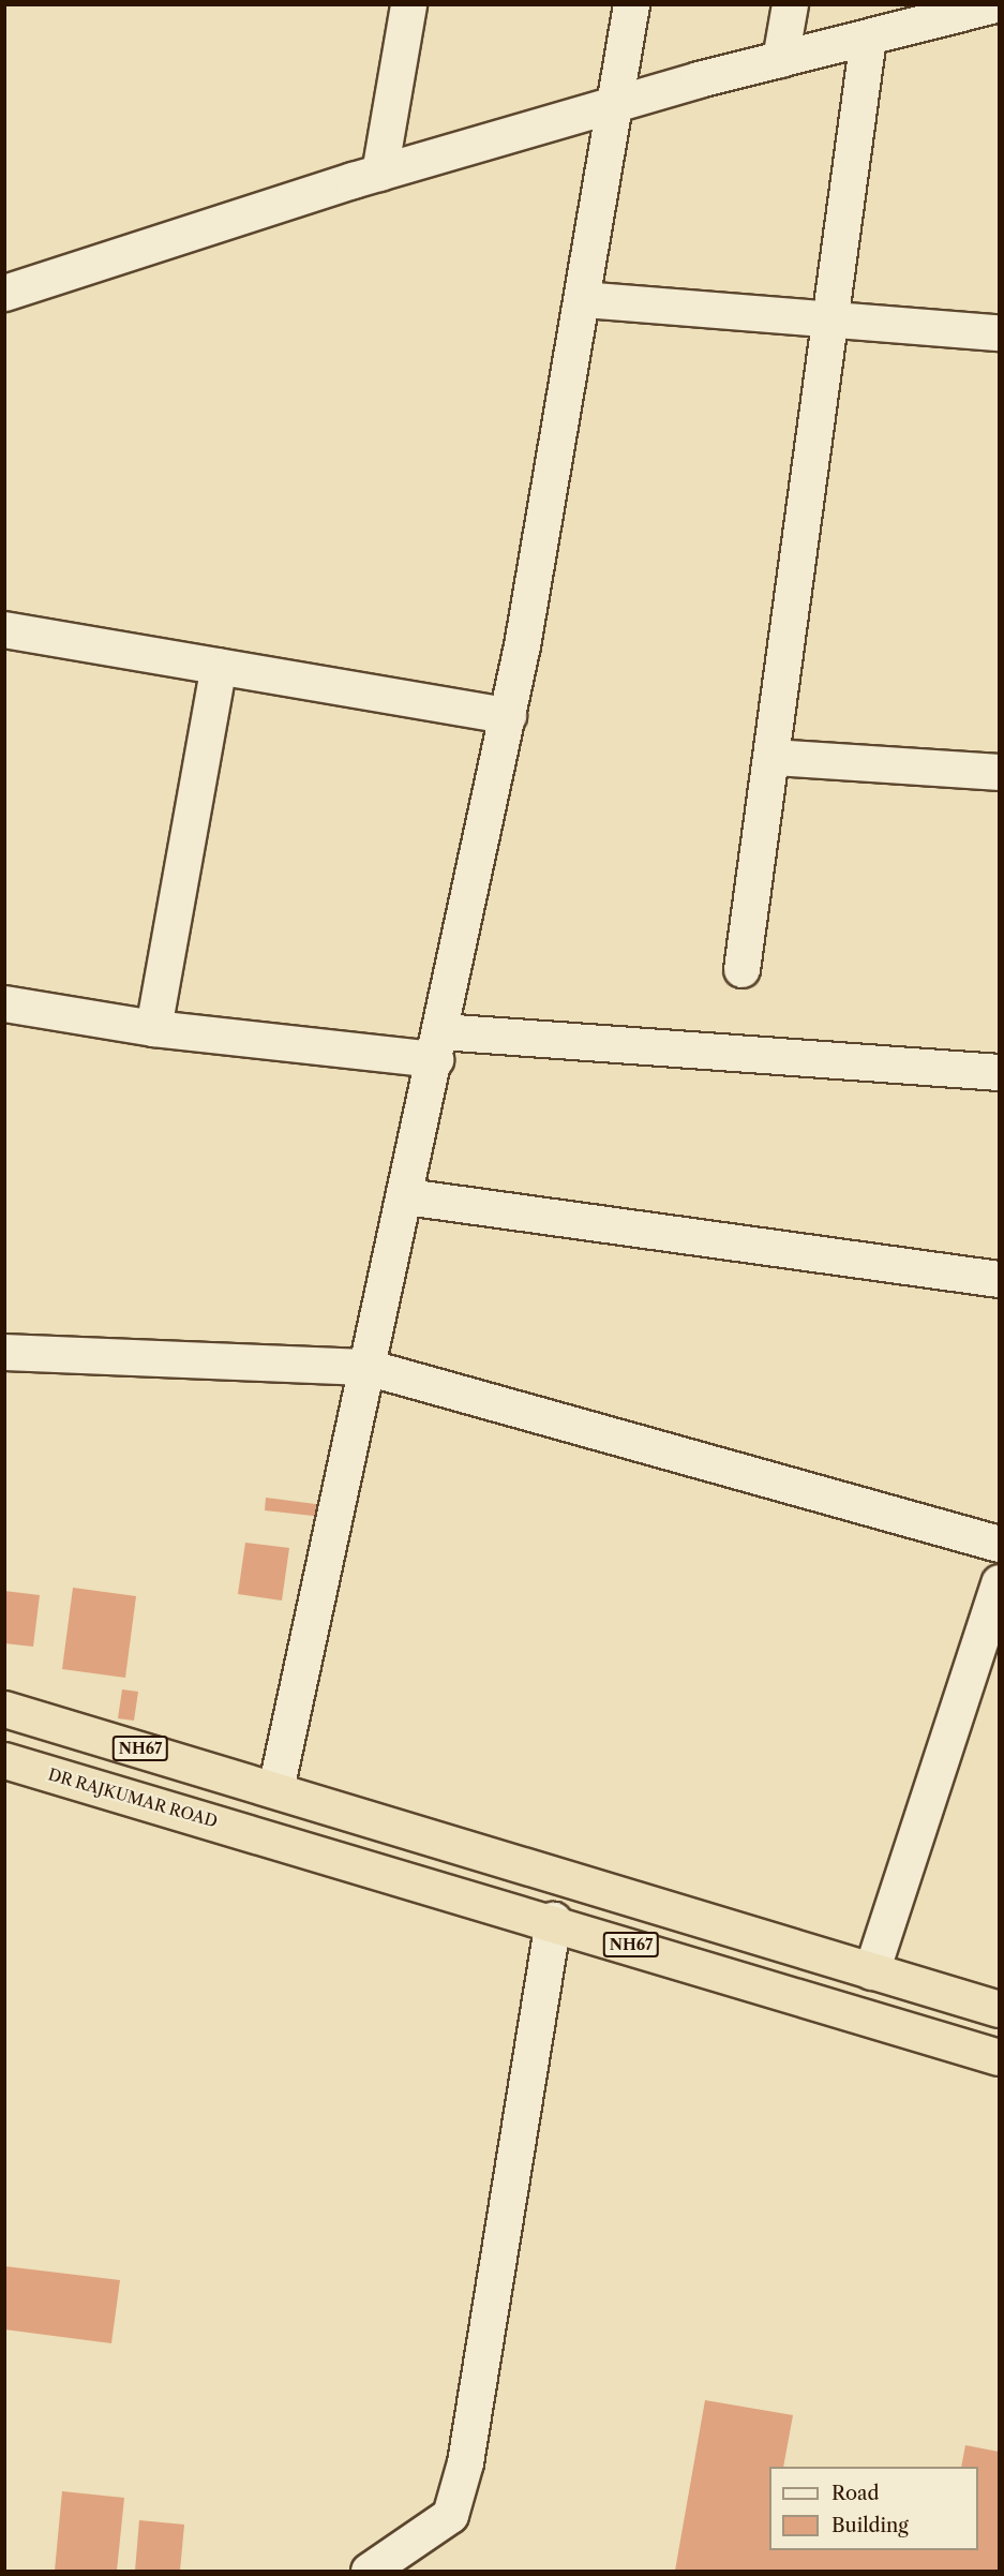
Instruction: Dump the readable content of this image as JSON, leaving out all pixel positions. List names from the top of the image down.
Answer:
{
  "streets": {
    "highway": ["NH67", "DR RAJKUMAR ROAD"]
  },
  "crossings": [
    ["NH67", "DR RAJKUMAR ROAD"]
  ],
  "legend": ["Road", "Building"]
}
